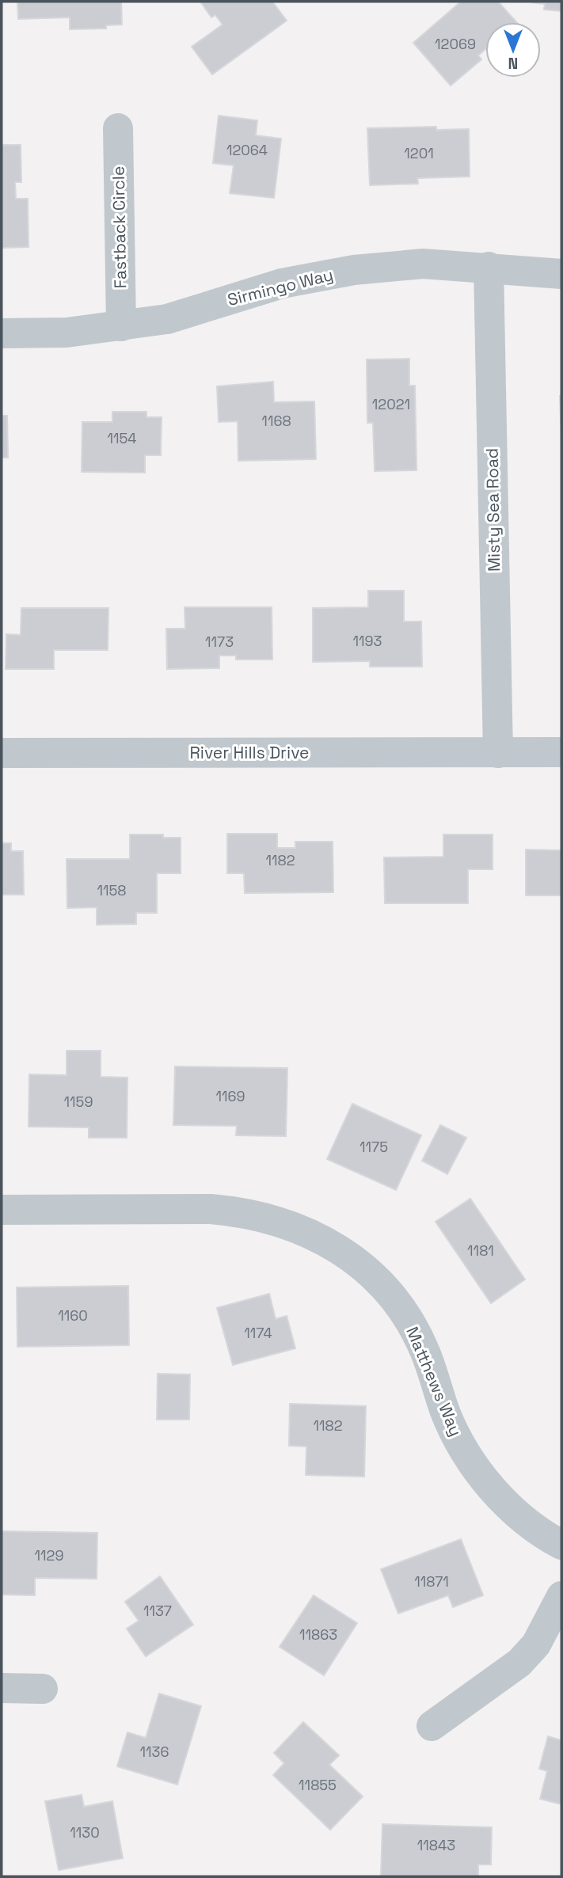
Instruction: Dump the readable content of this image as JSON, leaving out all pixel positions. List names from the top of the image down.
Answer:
{
  "streets": {
    "street": [
      "Fastback Circle",
      "Sirmingo Way",
      "Misty Sea Road",
      "River Hills Drive",
      "Matthews Way"
    ]
  },
  "crossings": [
    ["Fastback Circle", "Sirmingo Way"],
    ["Sirmingo Way", "Misty Sea Road"],
    ["Misty Sea Road", "River Hills Drive"]
  ],
  "house_numbers": [
    "12069",
    "12064",
    "1201",
    "12021",
    "1168",
    "1154",
    "1193",
    "1173",
    "1182",
    "1158",
    "1169",
    "1159",
    "1175",
    "1181",
    "1160",
    "1174",
    "1182",
    "1129",
    "11871",
    "1137",
    "11863",
    "1136",
    "11855",
    "1130",
    "11843"
  ],
  "north": "bottom"
}
